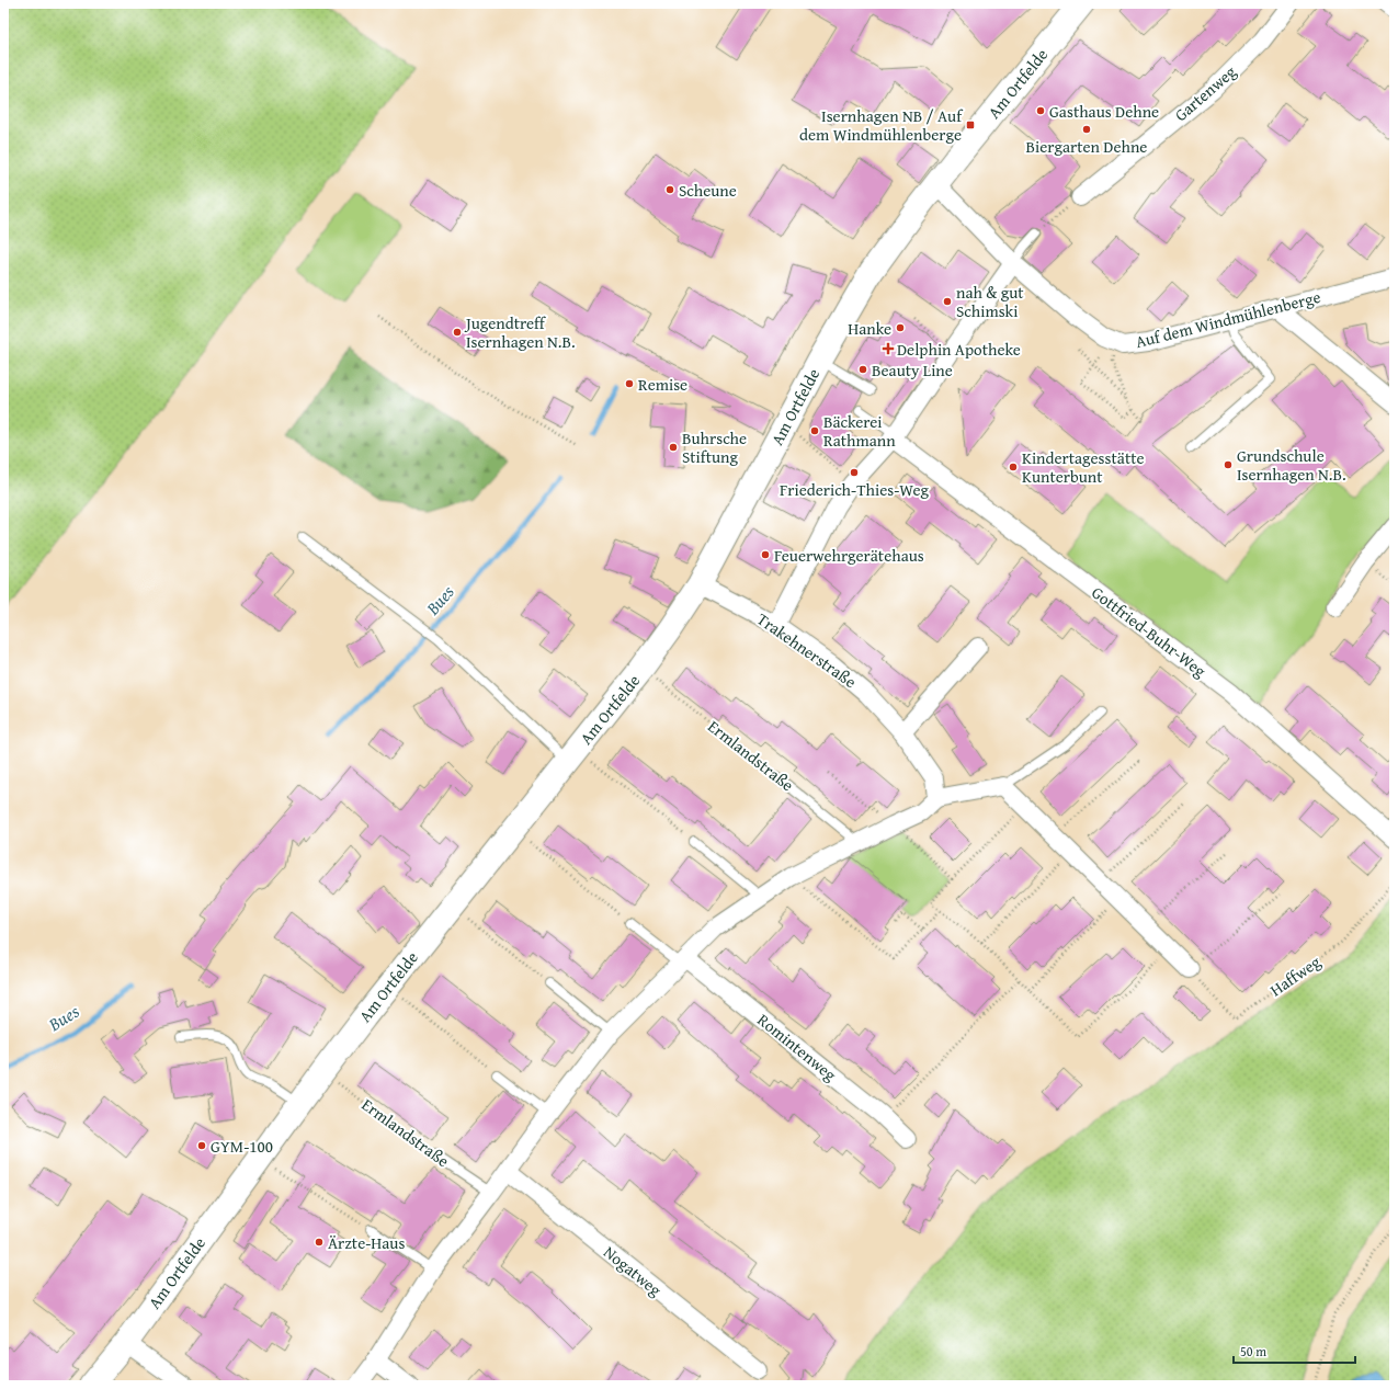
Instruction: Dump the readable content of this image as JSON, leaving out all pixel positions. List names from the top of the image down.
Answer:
{
  "streets": {
    "main road": ["Am Ortfelde"],
    "street": [
      "Gartenweg",
      "Auf dem Windmühlenberge",
      "Gottfried-Buhr-Weg",
      "Trakehnerstraße",
      "Romintenweg",
      "Nogatweg"
    ],
    "lane": ["Ermlandstraße"],
    "path": ["Haffweg"]
  },
  "crossings": [
    ["Am Ortfelde", "Auf dem Windmühlenberge"],
    ["Am Ortfelde", "Trakehnerstraße"],
    ["Am Ortfelde", "Ermlandstraße"]
  ],
  "water": ["Bues"],
  "places": {
    "other": [
      "Gasthaus Dehne",
      "Biergarten Dehne",
      "Scheune",
      "nah & gut Schimski",
      "Hanke",
      "Jugendtreff Isernhagen N.B.",
      "Beauty Line",
      "Remise",
      "Bäckerei Rathmann",
      "Buhrsche Stiftung",
      "Grundschule Isernhagen N.B.",
      "Kindertagesstätte Kunterbunt",
      "Friederich-Thies-Weg",
      "Feuerwehrgerätehaus",
      "GYM-100",
      "Ärzte-Haus"
    ],
    "transit": ["Isernhagen NB / Auf dem Windmühlenberge"],
    "health": ["Delphin Apotheke"]
  },
  "scale_bar": "50 m"
}
